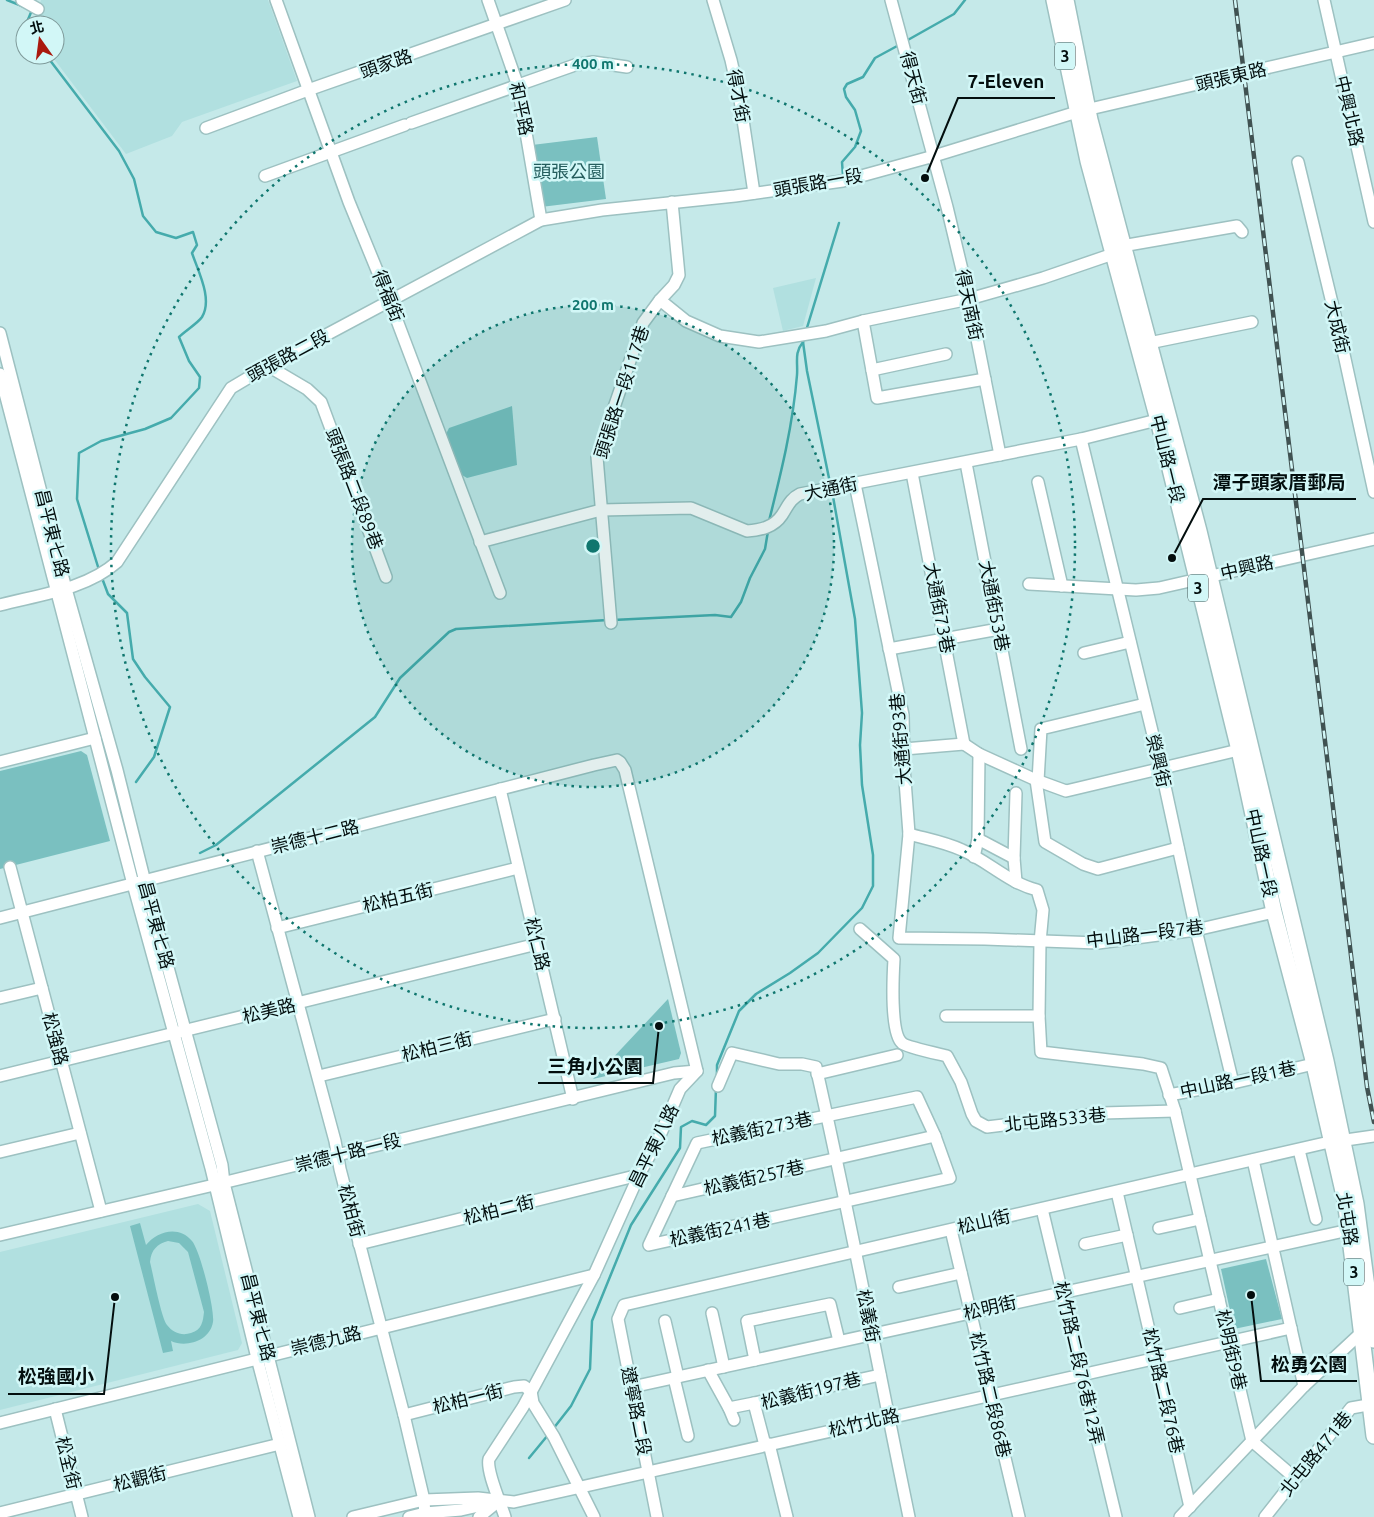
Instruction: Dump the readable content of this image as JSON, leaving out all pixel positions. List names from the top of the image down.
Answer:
{
  "streets": {
    "main road": ["3", "中山路一段", "北屯路"],
    "street": [
      "頭家路",
      "頭張東路",
      "得天街",
      "得才街",
      "和平路",
      "中興北路",
      "頭張路一段",
      "得福街",
      "得天南街",
      "大成街",
      "頭張路二段",
      "頭張路一段117巷",
      "頭張路二段89巷",
      "大通街",
      "昌平東七路",
      "中興路",
      "大通街53巷",
      "大通街73巷",
      "大通街93巷",
      "榮興街",
      "崇德十二路",
      "松柏五街",
      "中山路一段7巷",
      "松仁路",
      "松美路",
      "松強路",
      "松柏三街",
      "中山路一段1巷",
      "北屯路533巷",
      "松義街273巷",
      "昌平東八路",
      "崇德十路一段",
      "松義街257巷",
      "松柏二街",
      "松柏街",
      "松山街",
      "松義街241巷",
      "松明街",
      "松義街",
      "崇德九路",
      "松明街9巷",
      "松竹路二段76巷12弄",
      "松義街197巷",
      "松竹路二段76巷",
      "松竹路二段86巷",
      "松柏一街",
      "遼寧路二段",
      "松竹北路",
      "北屯路471巷",
      "松全街",
      "松觀街"
    ]
  },
  "crossings": [
    ["頭家路", "和平路"],
    ["頭家路", "得福街"],
    ["頭張東路", "中興北路"],
    ["頭張東路", "頭張路一段"],
    ["頭張東路", "中山路一段"],
    ["得天街", "頭張路一段"],
    ["得天街", "得天南街"],
    ["得才街", "頭張路一段"],
    ["和平路", "頭張路一段"],
    ["和平路", "頭張路二段"],
    ["頭張路一段", "得天南街"],
    ["頭張路一段", "頭張路二段"],
    ["頭張路一段", "頭張路一段117巷"],
    ["頭張路一段", "中山路一段"],
    ["得福街", "頭張路二段"],
    ["得福街", "大通街"],
    ["得天南街", "大通街"],
    ["頭張路二段", "頭張路二段89巷"],
    ["頭張路二段", "昌平東七路"],
    ["頭張路一段117巷", "大通街"],
    ["中山路一段", "大通街"],
    ["中山路一段", "中興路"],
    ["中山路一段", "中山路一段7巷"],
    ["中山路一段", "中山路一段1巷"],
    ["中山路一段", "北屯路"],
    ["大通街", "大通街53巷"],
    ["大通街", "大通街73巷"],
    ["大通街", "大通街93巷"],
    ["大通街", "榮興街"],
    ["昌平東七路", "崇德十二路"],
    ["昌平東七路", "松美路"],
    ["昌平東七路", "崇德十路一段"],
    ["昌平東七路", "崇德九路"],
    ["昌平東七路", "松觀街"],
    ["中興路", "榮興街"],
    ["大通街93巷", "中山路一段7巷"],
    ["榮興街", "中山路一段7巷"],
    ["榮興街", "中山路一段1巷"],
    ["崇德十二路", "松仁路"],
    ["崇德十二路", "松強路"],
    ["崇德十二路", "昌平東八路"],
    ["崇德十二路", "崇德十路一段"],
    ["崇德十二路", "松柏街"],
    ["松柏五街", "松仁路"],
    ["松柏五街", "松柏街"],
    ["中山路一段7巷", "中山路一段1巷"],
    ["松仁路", "松美路"],
    ["松仁路", "松柏三街"],
    ["松仁路", "崇德十路一段"],
    ["松美路", "松強路"],
    ["松美路", "松柏街"],
    ["松強路", "崇德十路一段"],
    ["松柏三街", "松柏街"],
    ["中山路一段1巷", "北屯路"],
    ["中山路一段1巷", "松明街9巷"],
    ["北屯路533巷", "松明街9巷"],
    ["松義街273巷", "松義街257巷"],
    ["松義街273巷", "松義街241巷"],
    ["松義街273巷", "松義街"],
    ["昌平東八路", "崇德十路一段"],
    ["昌平東八路", "松柏二街"],
    ["昌平東八路", "崇德九路"],
    ["昌平東八路", "松柏一街"],
    ["昌平東八路", "松竹北路"],
    ["崇德十路一段", "松柏街"],
    ["松義街257巷", "松義街241巷"],
    ["松義街257巷", "松義街"],
    ["松柏二街", "松柏街"],
    ["松柏街", "崇德九路"],
    ["松柏街", "松柏一街"],
    ["北屯路", "松山街"],
    ["北屯路", "松明街"],
    ["北屯路", "北屯路471巷"],
    ["松山街", "松義街"],
    ["松山街", "松明街9巷"],
    ["松山街", "松竹路二段76巷12弄"],
    ["松山街", "松竹路二段76巷"],
    ["松山街", "松竹路二段86巷"],
    ["松山街", "遼寧路二段"],
    ["松義街241巷", "松義街"],
    ["松明街", "松義街"],
    ["松明街", "松明街9巷"],
    ["松明街", "松竹路二段76巷12弄"],
    ["松明街", "松竹路二段76巷"],
    ["松明街", "松竹路二段86巷"],
    ["松明街", "遼寧路二段"],
    ["松義街", "松義街197巷"],
    ["松義街", "松竹北路"],
    ["崇德九路", "松全街"],
    ["松明街9巷", "松竹北路"],
    ["松竹路二段76巷12弄", "松竹北路"],
    ["松義街197巷", "松竹北路"],
    ["松竹路二段76巷", "松竹北路"],
    ["松竹路二段86巷", "松竹北路"],
    ["遼寧路二段", "松竹北路"],
    ["松全街", "松觀街"]
  ],
  "parks": ["頭張公園"],
  "places": [
    "7-Eleven",
    "潭子頭家厝郵局",
    "三角小公園",
    "松勇公園",
    "松強國小"
  ],
  "north": "top",
  "rings": ["400 m", "200 m"]
}
